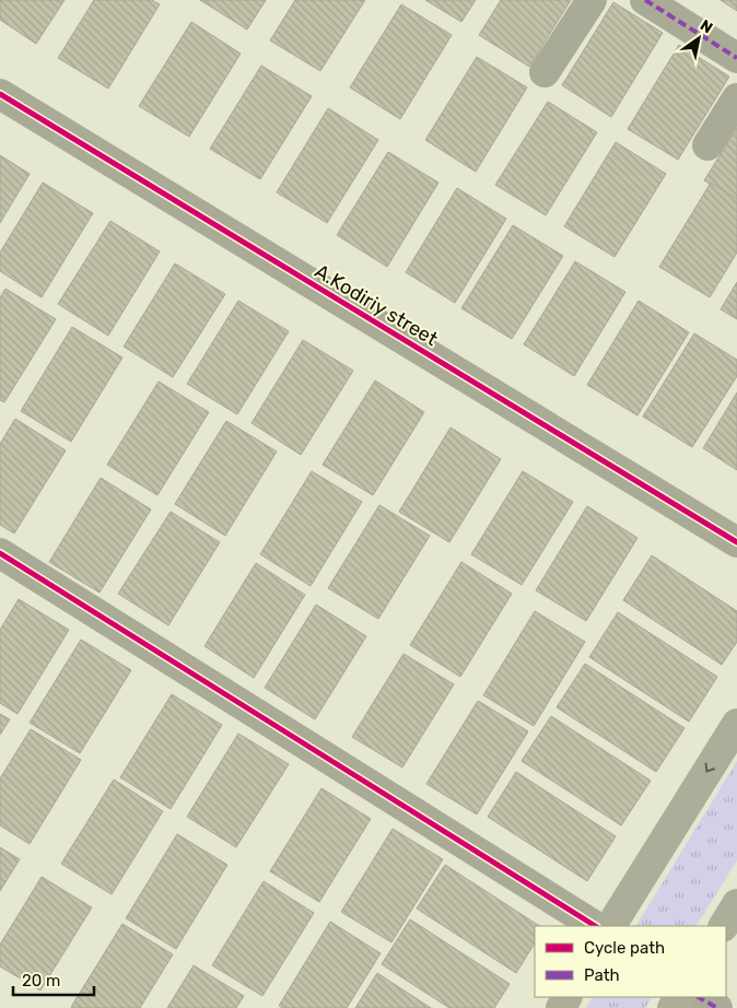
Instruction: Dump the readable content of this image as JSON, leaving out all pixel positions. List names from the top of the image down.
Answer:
{
  "streets": {
    "street": ["A.Kodiriy street"]
  },
  "legend": ["Cycle path", "Path"],
  "scale_bar": "20 m",
  "north": "top right"
}
